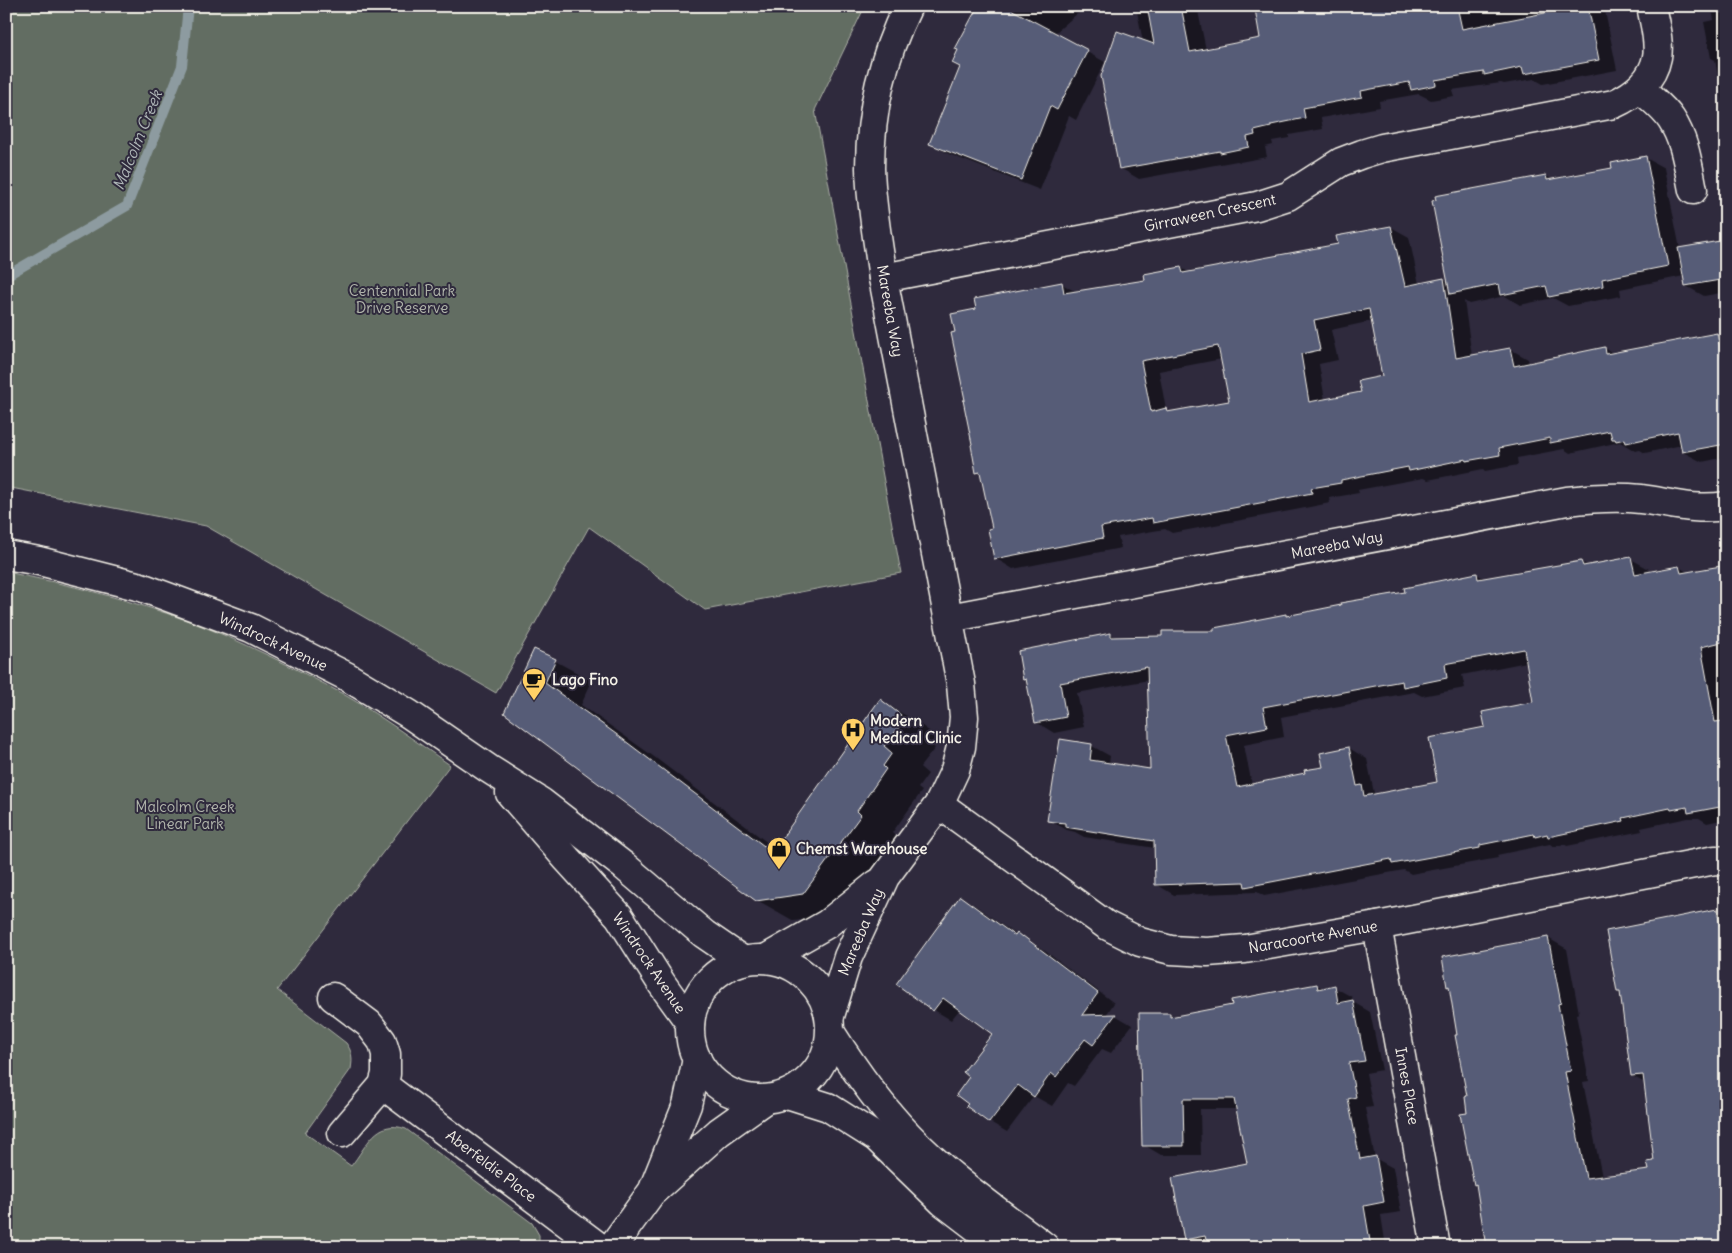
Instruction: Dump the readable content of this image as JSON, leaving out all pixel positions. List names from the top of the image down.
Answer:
{
  "streets": {
    "street": [
      "Girraween Crescent",
      "Mareeba Way",
      "Windrock Avenue",
      "Naracoorte Avenue",
      "Innes Place",
      "Aberfeldie Place"
    ]
  },
  "crossings": [
    ["Girraween Crescent", "Mareeba Way"],
    ["Mareeba Way", "Windrock Avenue"],
    ["Mareeba Way", "Naracoorte Avenue"],
    ["Naracoorte Avenue", "Innes Place"]
  ],
  "water": ["Malcolm Creek"],
  "parks": ["Centennial Park Drive Reserve", "Malcolm Creek Linear Park"],
  "places": {
    "cafe": ["Lago Fino"],
    "hospital": ["Modern Medical Clinic"],
    "shop": ["Chemst Warehouse"]
  }
}
